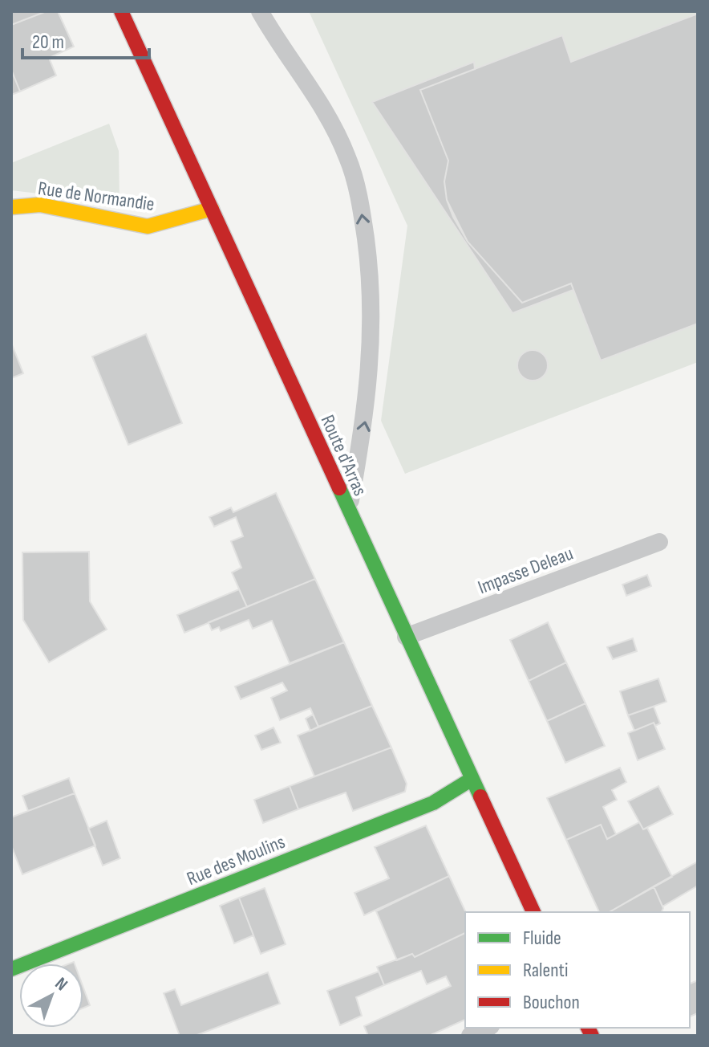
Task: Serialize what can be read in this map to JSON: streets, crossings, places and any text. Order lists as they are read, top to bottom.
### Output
{
  "streets": {
    "main road": ["Rue de Normandie", "Route d'Arras", "Rue des Moulins"],
    "lane": ["Impasse Deleau"]
  },
  "crossings": [
    ["Rue de Normandie", "Route d'Arras"],
    ["Route d'Arras", "Impasse Deleau"],
    ["Route d'Arras", "Rue des Moulins"]
  ],
  "legend": ["Fluide", "Ralenti", "Bouchon"],
  "scale_bar": "20 m",
  "north": "top right"
}
